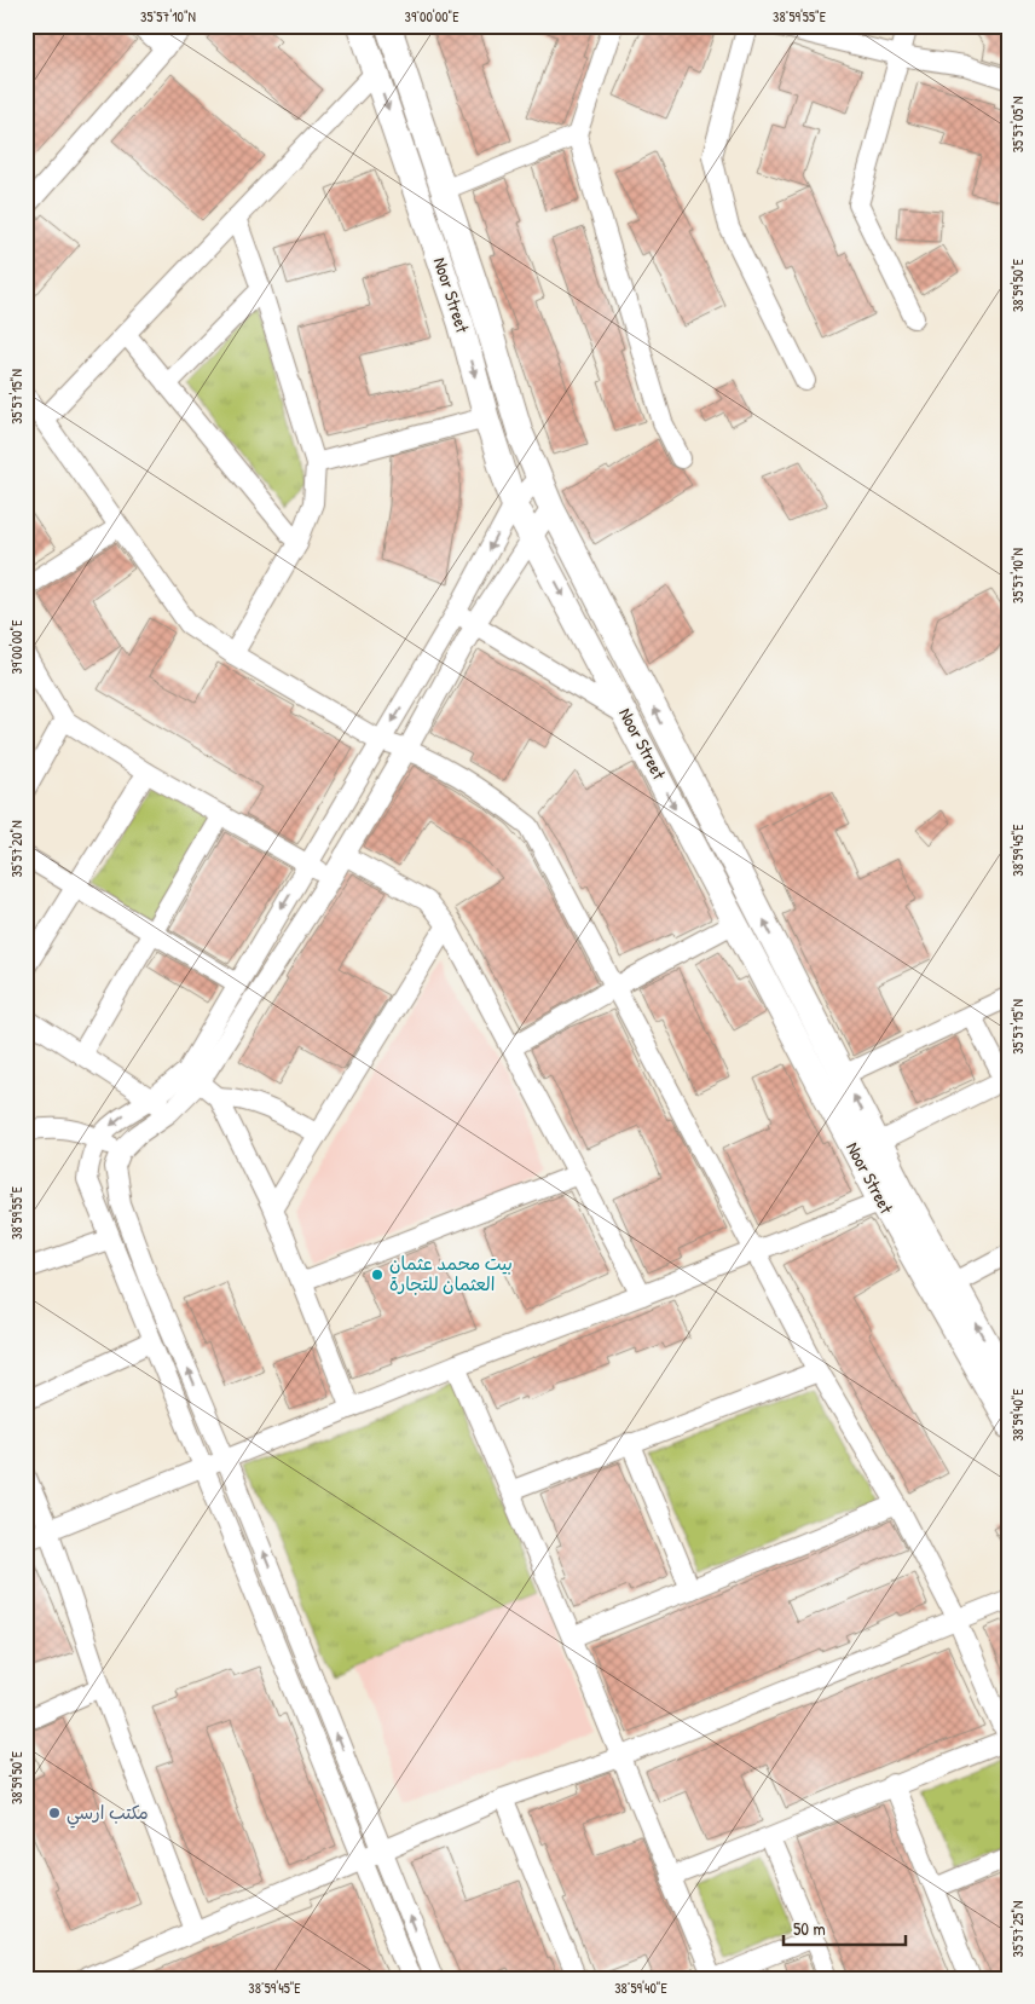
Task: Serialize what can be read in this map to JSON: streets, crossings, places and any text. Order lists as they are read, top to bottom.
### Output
{
  "streets": {
    "main road": ["Noor Street"]
  },
  "places": ["بيت محمد عثمان العثمان للتجارة", "مكتب ارسي"],
  "scale_bar": "50 m",
  "coordinates": [
    "35°57'10\"N",
    "39°00'00\"E",
    "38°59'55\"E",
    "35°57'05\"N",
    "38°59'50\"E",
    "35°57'15\"N",
    "35°57'20\"N",
    "38°59'45\"E",
    "38°59'40\"E",
    "35°57'25\"N"
  ]
}
